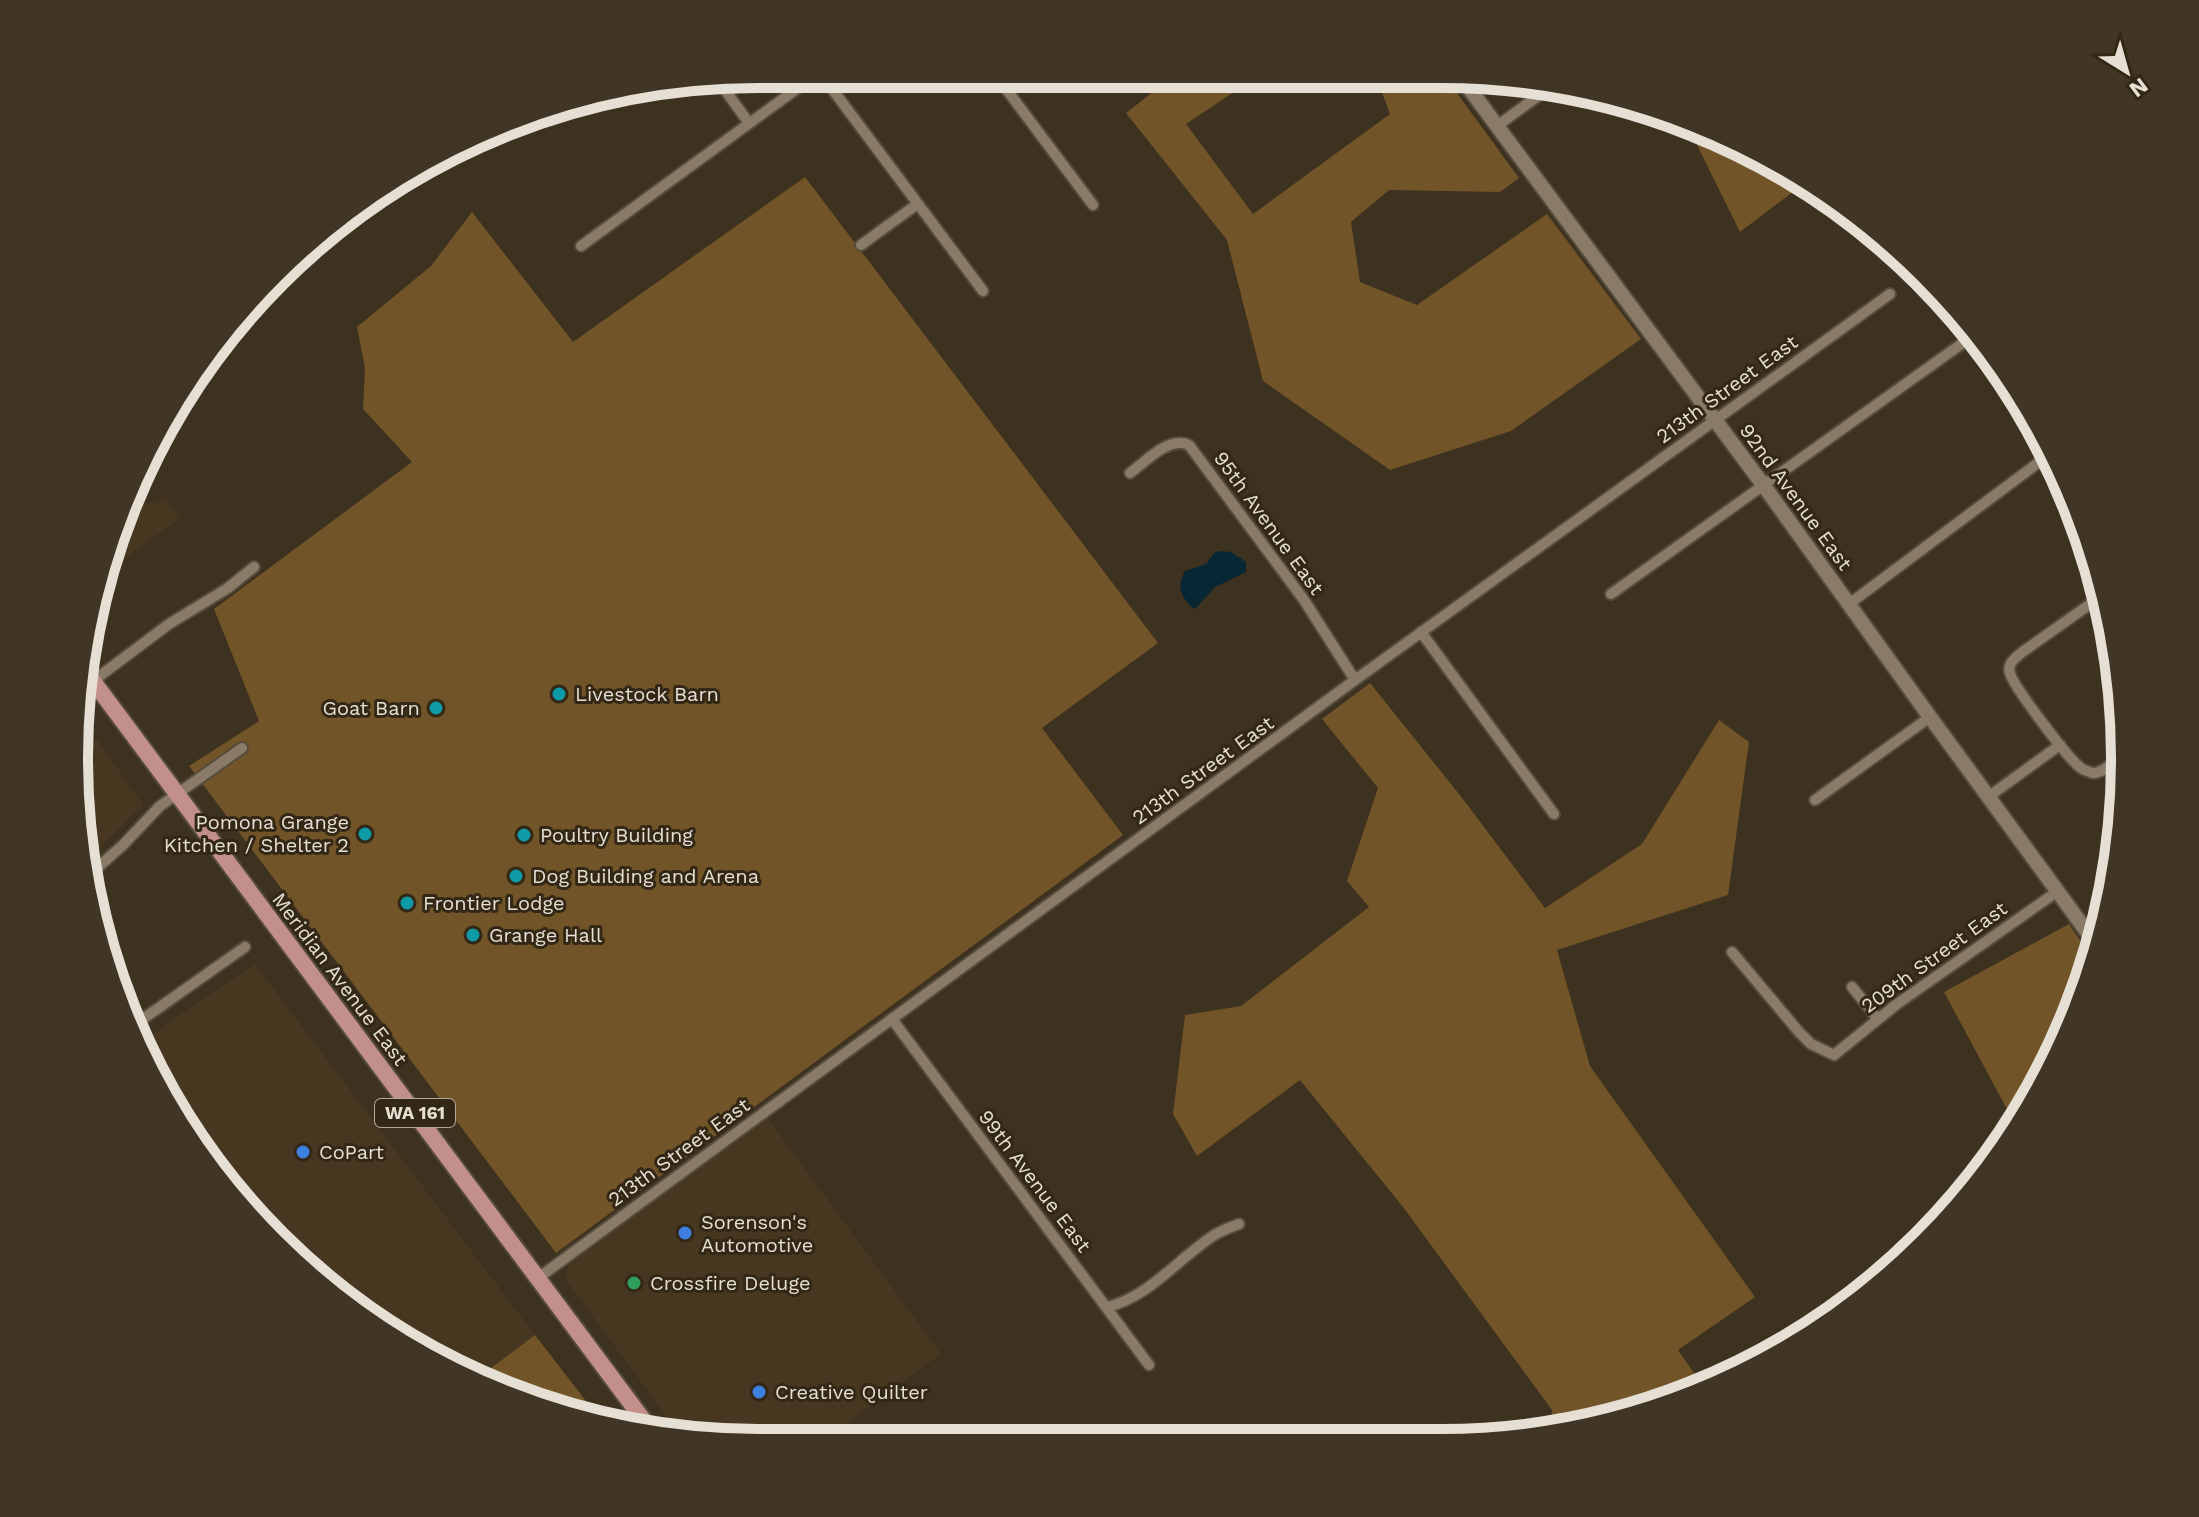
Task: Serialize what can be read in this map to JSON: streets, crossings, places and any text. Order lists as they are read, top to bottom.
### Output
{
  "streets": {
    "main road": ["Meridian Avenue East", "WA 161"],
    "street": [
      "213th Street East",
      "92nd Avenue East",
      "95th Avenue East",
      "209th Street East",
      "99th Avenue East"
    ]
  },
  "crossings": [
    ["213th Street East", "92nd Avenue East"],
    ["213th Street East", "95th Avenue East"],
    ["213th Street East", "Meridian Avenue East"],
    ["213th Street East", "99th Avenue East"],
    ["92nd Avenue East", "209th Street East"]
  ],
  "places": [
    "Livestock Barn",
    "Goat Barn",
    "Pomona Grange Kitchen / Shelter 2",
    "Poultry Building",
    "Dog Building and Arena",
    "Frontier Lodge",
    "Grange Hall",
    "CoPart",
    "Sorenson's Automotive",
    "Crossfire Deluge",
    "Creative Quilter"
  ],
  "north": "bottom right"
}
